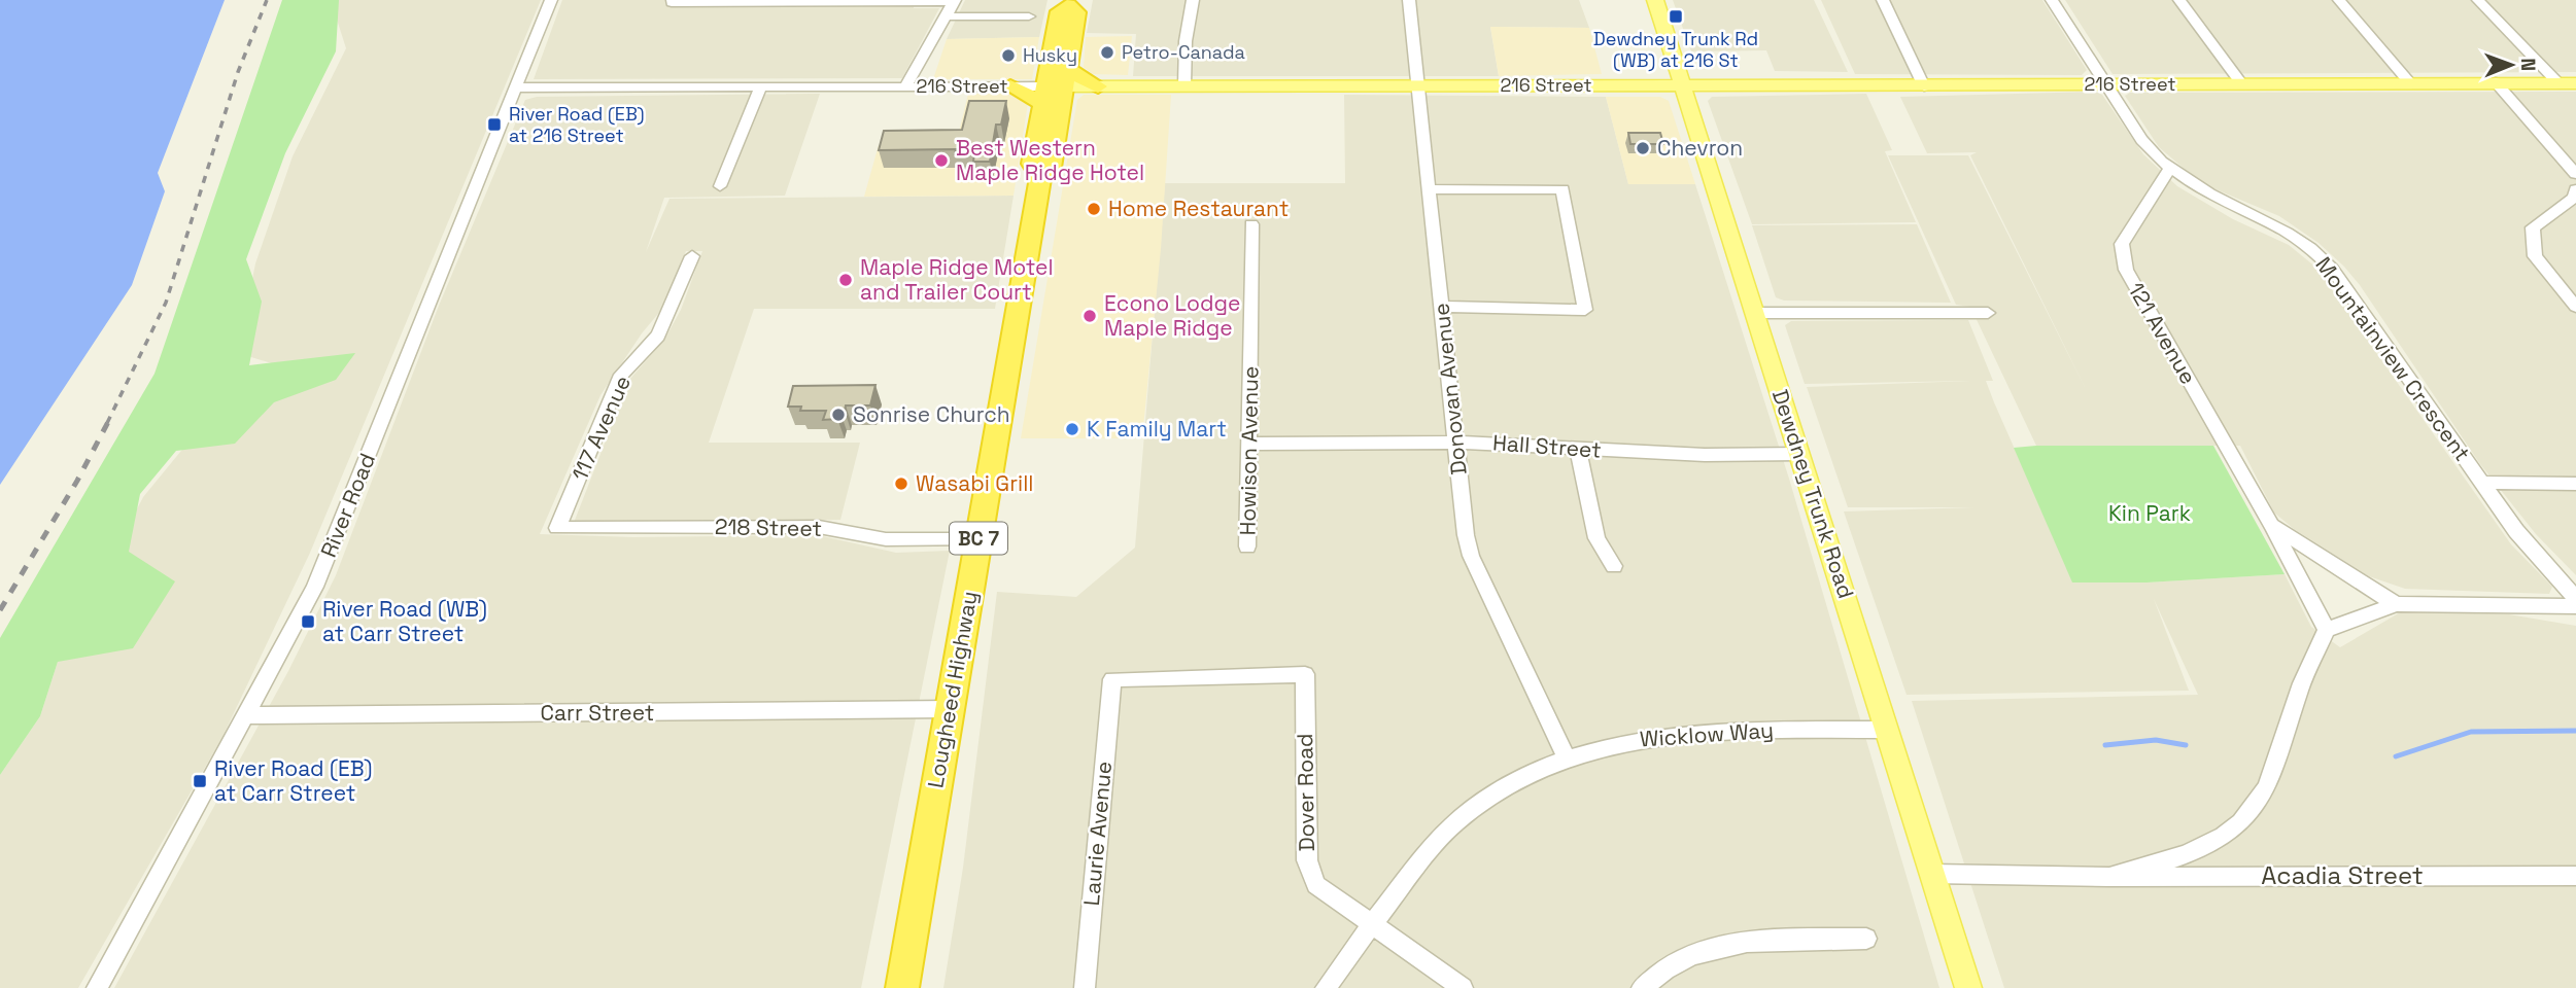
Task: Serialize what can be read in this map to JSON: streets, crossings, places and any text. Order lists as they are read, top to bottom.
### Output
{
  "streets": {
    "highway": ["BC 7", "Lougheed Highway"],
    "main road": ["216 Street", "Dewdney Trunk Road"],
    "street": [
      "121 Avenue",
      "Mountainview Crescent",
      "Donovan Avenue",
      "117 Avenue",
      "Hall Street",
      "Howison Avenue",
      "River Road",
      "218 Street",
      "Carr Street",
      "Wicklow Way",
      "Dover Road",
      "Laurie Avenue",
      "Acadia Street"
    ]
  },
  "crossings": [
    ["216 Street", "Donovan Avenue"],
    ["216 Street", "Dewdney Trunk Road"],
    ["216 Street", "River Road"],
    ["121 Avenue", "Mountainview Crescent"],
    ["121 Avenue", "Acadia Street"],
    ["Donovan Avenue", "Hall Street"],
    ["Donovan Avenue", "Wicklow Way"],
    ["117 Avenue", "218 Street"],
    ["Hall Street", "Howison Avenue"],
    ["Hall Street", "Dewdney Trunk Road"],
    ["Dewdney Trunk Road", "Wicklow Way"],
    ["Dewdney Trunk Road", "Acadia Street"],
    ["River Road", "Carr Street"],
    ["218 Street", "Lougheed Highway"],
    ["Lougheed Highway", "Carr Street"],
    ["Wicklow Way", "Dover Road"],
    ["Dover Road", "Laurie Avenue"]
  ],
  "parks": ["Kin Park"],
  "places": {
    "transit": [
      "Dewdney Trunk Rd (WB) at 216 St",
      "River Road (EB) at 216 Street",
      "River Road (WB) at Carr Street",
      "River Road (EB) at Carr Street"
    ],
    "other": [
      "Petro-Canada",
      "Husky",
      "Chevron",
      "Best Western Maple Ridge Hotel",
      "Home Restaurant",
      "Maple Ridge Motel and Trailer Court",
      "Econo Lodge Maple Ridge",
      "Sonrise Church",
      "K Family Mart",
      "Wasabi Grill"
    ]
  },
  "north": "right"
}
